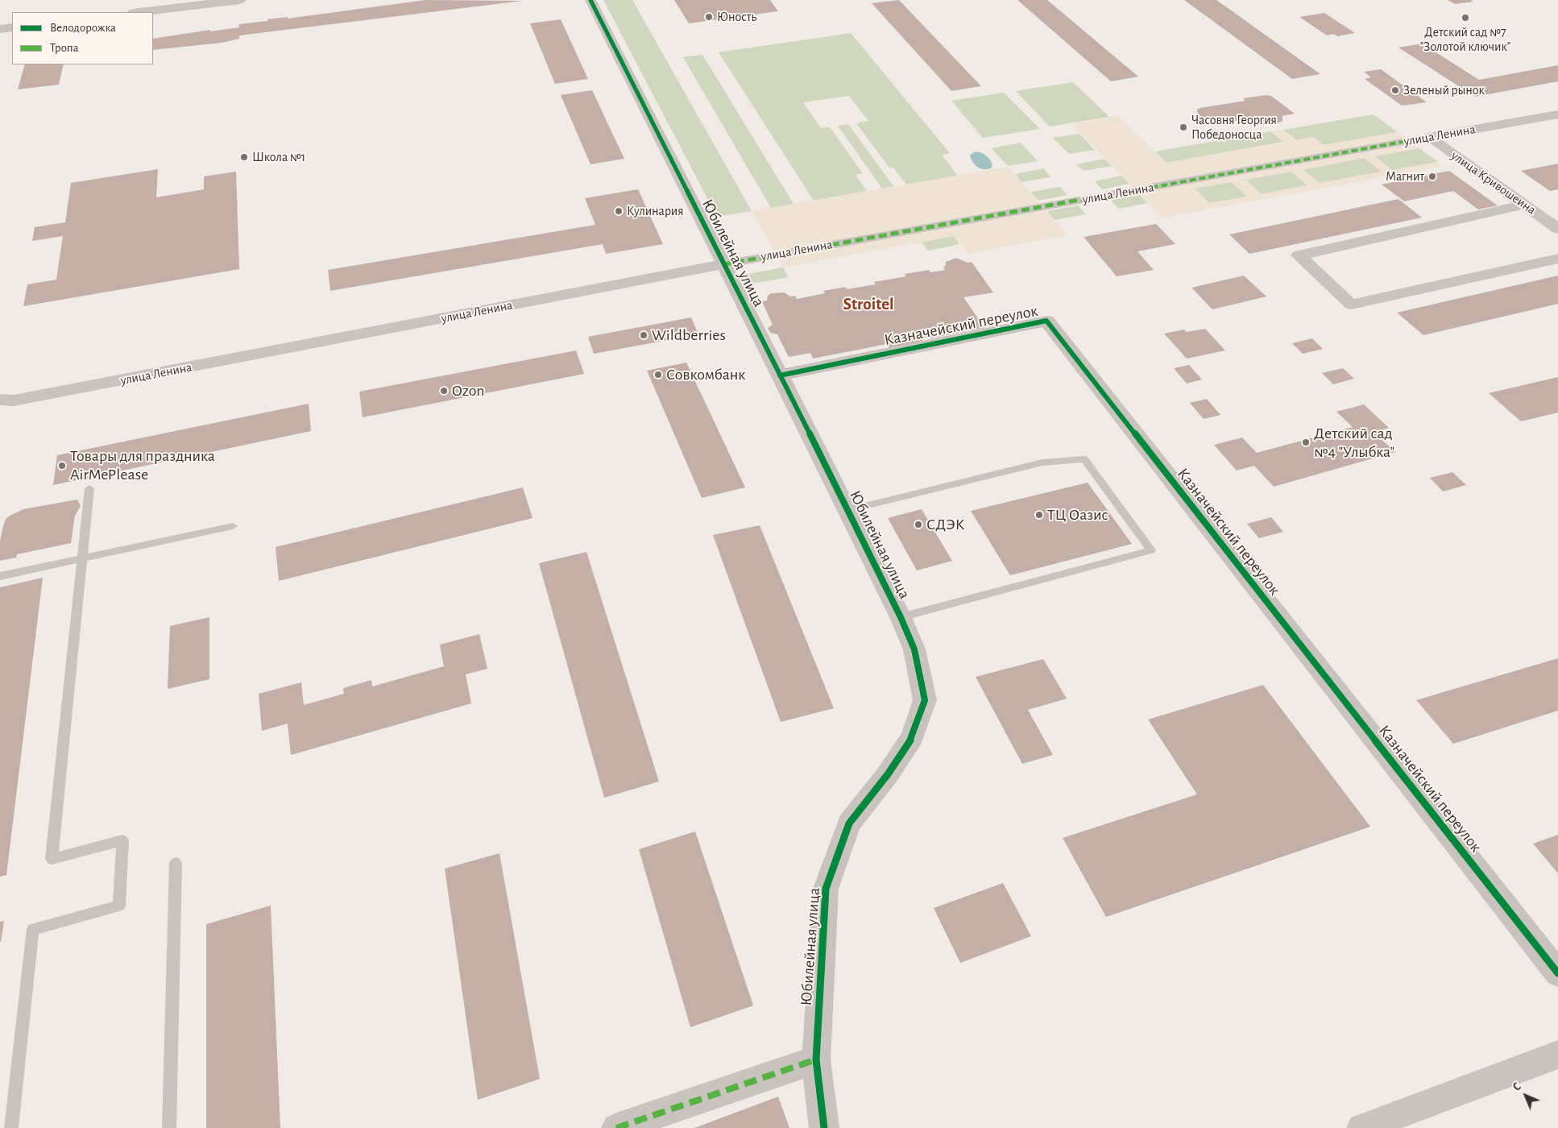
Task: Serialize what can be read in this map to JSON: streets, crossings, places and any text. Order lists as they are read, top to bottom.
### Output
{
  "streets": {
    "street": [
      "улица Ленина",
      "улица Кривошеина",
      "Юбилейная улица",
      "Казначейский переулок"
    ]
  },
  "crossings": [
    ["улица Ленина", "улица Кривошеина"],
    ["улица Ленина", "Юбилейная улица"],
    ["Юбилейная улица", "Казначейский переулок"]
  ],
  "districts": ["Stroitel"],
  "places": [
    "Юность",
    "Детский сад №7 \"Золотой ключик\"",
    "Зеленый рынок",
    "Часовня Георгия Победоносца",
    "Школа №1",
    "Магнит",
    "Кулинария",
    "Wildberries",
    "Совкомбанк",
    "Ozon",
    "Детский сад №4 \"Улыбка\"",
    "Товары для праздника AirMePlease",
    "ТЦ Оазис",
    "СДЭК"
  ],
  "legend": ["Велодорожка", "Тропа"],
  "north": "top left"
}
